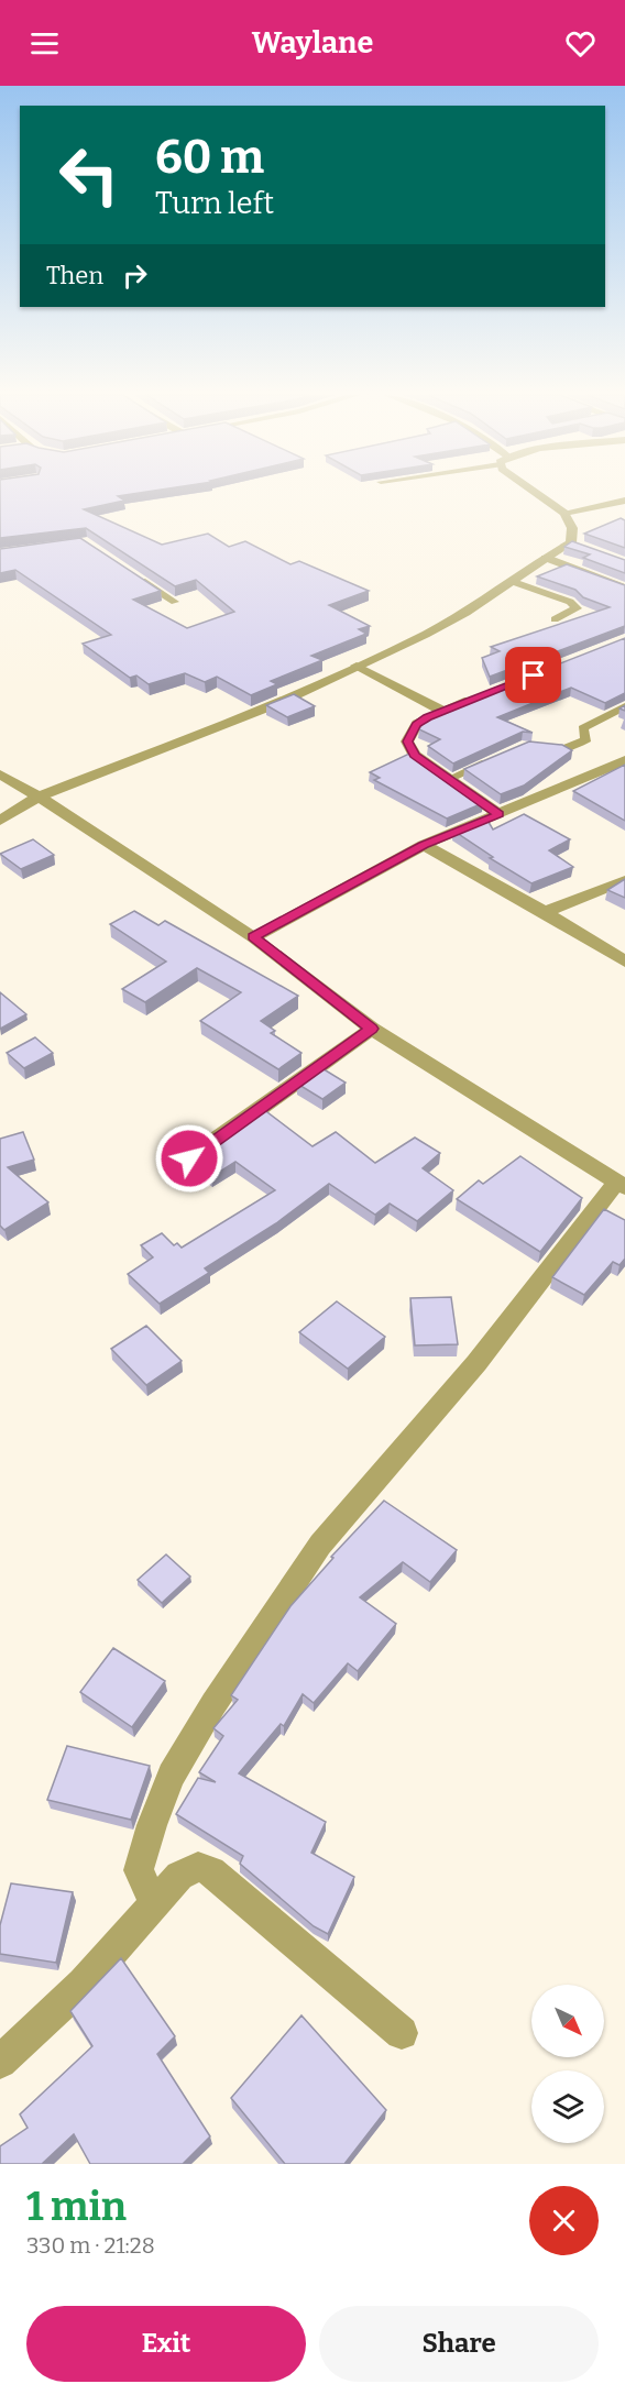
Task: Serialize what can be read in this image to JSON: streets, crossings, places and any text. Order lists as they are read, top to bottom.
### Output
{
  "north": "bottom right",
  "page": {
    "header": "Waylane",
    "turn": ["60 m", "Turn left"],
    "then": "Then",
    "heading": ["1 min", "330 m · 21:28"],
    "buttons": ["Exit", "Share"]
  }
}
